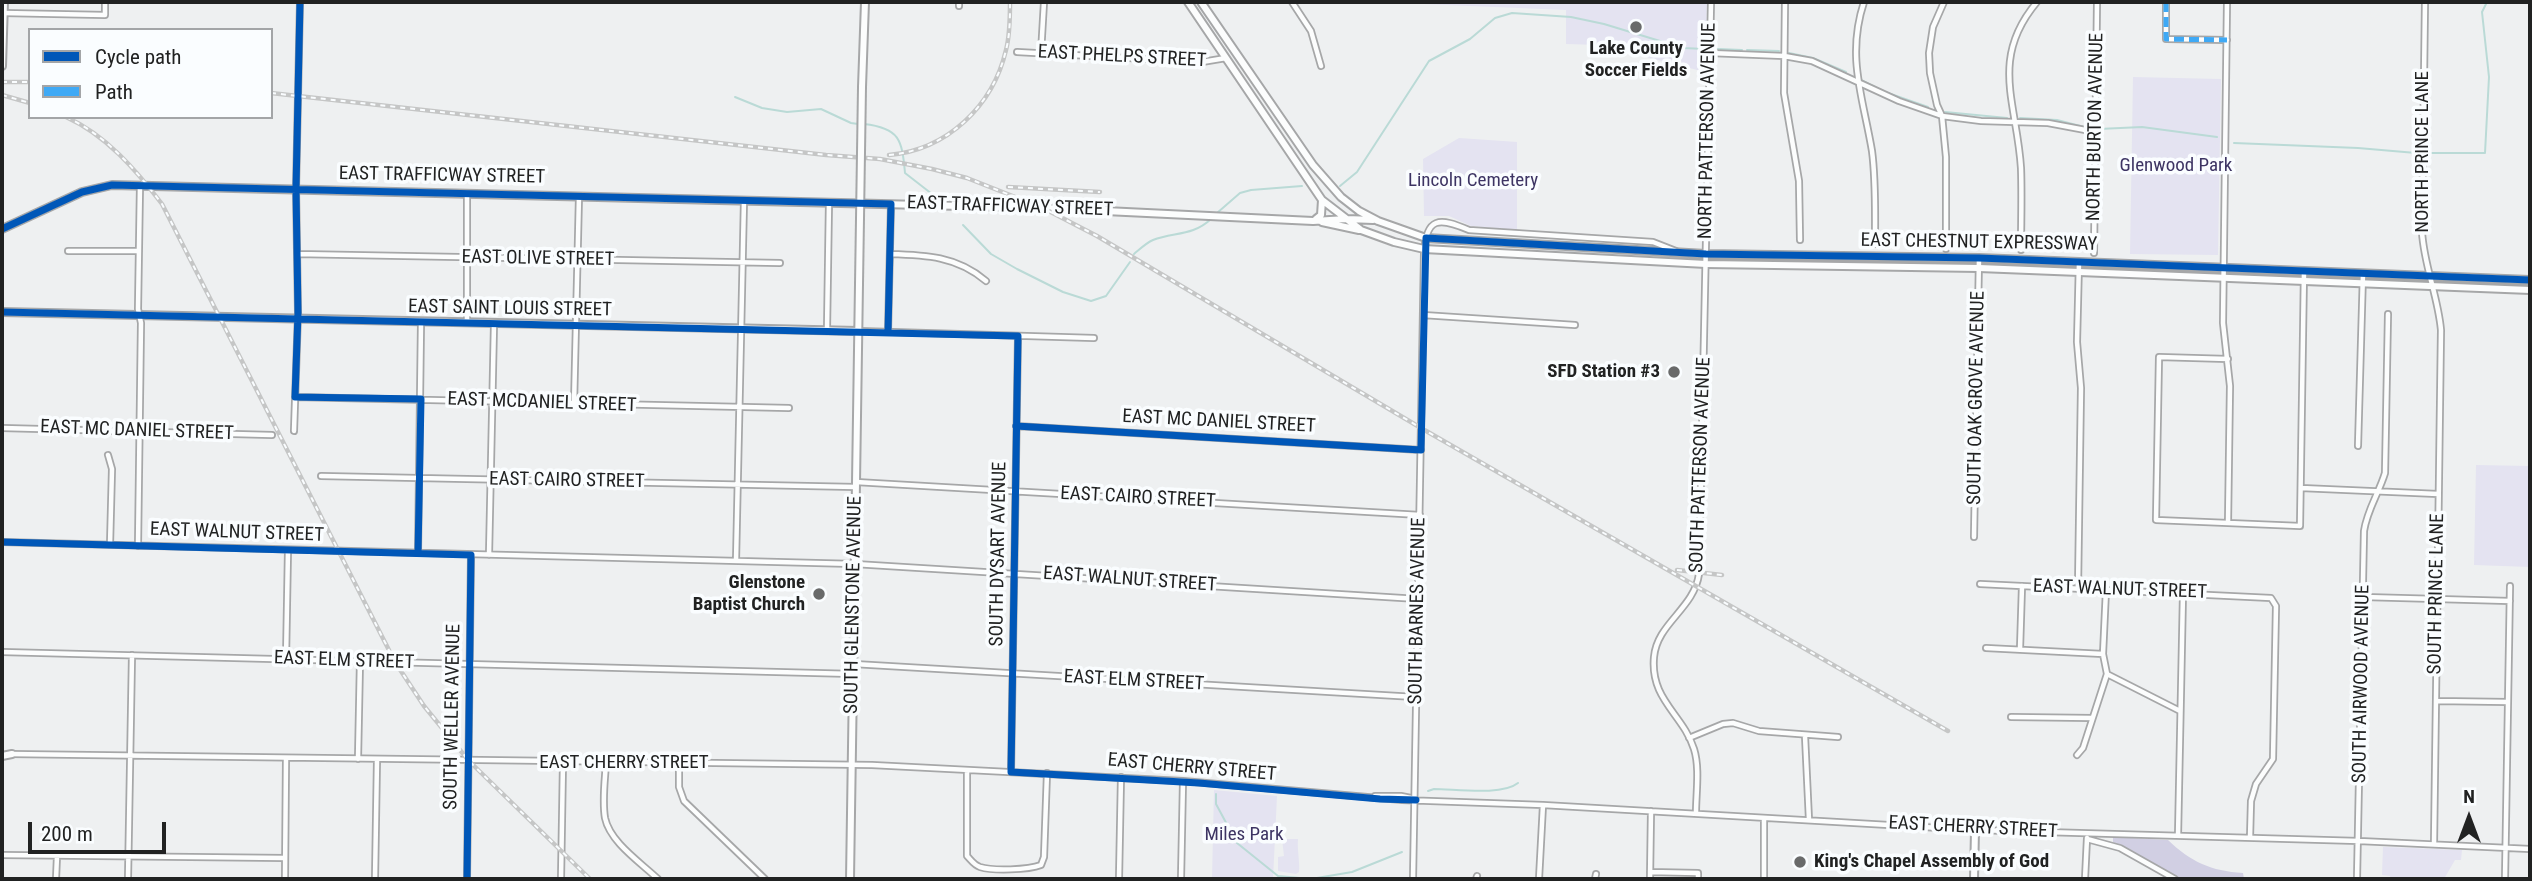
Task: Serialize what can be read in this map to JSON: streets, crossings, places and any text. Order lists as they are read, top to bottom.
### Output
{
  "streets": {
    "main road": [
      "EAST TRAFFICWAY STREET",
      "EAST CHESTNUT EXPRESSWAY",
      "EAST SAINT LOUIS STREET",
      "SOUTH GLENSTONE AVENUE"
    ],
    "street": [
      "EAST PHELPS STREET",
      "NORTH BURTON AVENUE",
      "NORTH PATTERSON AVENUE",
      "NORTH PRINCE LANE",
      "EAST OLIVE STREET",
      "SOUTH OAK GROVE AVENUE",
      "EAST MCDANIEL STREET",
      "EAST MC DANIEL STREET",
      "SOUTH PATTERSON AVENUE",
      "EAST CAIRO STREET",
      "EAST WALNUT STREET",
      "SOUTH DYSART AVENUE",
      "SOUTH PRINCE LANE",
      "SOUTH BARNES AVENUE",
      "EAST ELM STREET",
      "SOUTH AIRWOOD AVENUE",
      "SOUTH WELLER AVENUE",
      "EAST CHERRY STREET"
    ]
  },
  "crossings": [
    ["EAST PHELPS STREET", "EAST CHESTNUT EXPRESSWAY"],
    ["NORTH PATTERSON AVENUE", "EAST CHESTNUT EXPRESSWAY"],
    ["NORTH PATTERSON AVENUE", "SOUTH PATTERSON AVENUE"],
    ["NORTH PRINCE LANE", "EAST CHESTNUT EXPRESSWAY"],
    ["NORTH PRINCE LANE", "SOUTH PRINCE LANE"],
    ["EAST TRAFFICWAY STREET", "EAST CHESTNUT EXPRESSWAY"],
    ["EAST CHESTNUT EXPRESSWAY", "SOUTH OAK GROVE AVENUE"],
    ["EAST CHESTNUT EXPRESSWAY", "SOUTH BARNES AVENUE"],
    ["EAST SAINT LOUIS STREET", "SOUTH DYSART AVENUE"],
    ["EAST SAINT LOUIS STREET", "SOUTH GLENSTONE AVENUE"],
    ["EAST MC DANIEL STREET", "SOUTH DYSART AVENUE"],
    ["EAST MC DANIEL STREET", "SOUTH BARNES AVENUE"],
    ["SOUTH PATTERSON AVENUE", "EAST CHERRY STREET"],
    ["EAST CAIRO STREET", "SOUTH DYSART AVENUE"],
    ["EAST CAIRO STREET", "SOUTH GLENSTONE AVENUE"],
    ["EAST CAIRO STREET", "SOUTH BARNES AVENUE"],
    ["EAST WALNUT STREET", "SOUTH DYSART AVENUE"],
    ["EAST WALNUT STREET", "SOUTH GLENSTONE AVENUE"],
    ["EAST WALNUT STREET", "SOUTH BARNES AVENUE"],
    ["EAST WALNUT STREET", "SOUTH WELLER AVENUE"],
    ["EAST WALNUT STREET", "EAST CHERRY STREET"],
    ["SOUTH DYSART AVENUE", "EAST ELM STREET"],
    ["SOUTH DYSART AVENUE", "EAST CHERRY STREET"],
    ["SOUTH PRINCE LANE", "EAST CHERRY STREET"],
    ["SOUTH GLENSTONE AVENUE", "EAST ELM STREET"],
    ["SOUTH GLENSTONE AVENUE", "EAST CHERRY STREET"],
    ["SOUTH BARNES AVENUE", "EAST ELM STREET"],
    ["SOUTH BARNES AVENUE", "EAST CHERRY STREET"],
    ["EAST ELM STREET", "SOUTH WELLER AVENUE"],
    ["SOUTH AIRWOOD AVENUE", "EAST CHERRY STREET"],
    ["SOUTH WELLER AVENUE", "EAST CHERRY STREET"]
  ],
  "parks": ["Glenwood Park", "Lincoln Cemetery", "Miles Park"],
  "places": [
    "Lake County Soccer Fields",
    "SFD Station #3",
    "Glenstone Baptist Church",
    "King's Chapel Assembly of God"
  ],
  "legend": ["Cycle path", "Path"],
  "scale_bar": "200 m",
  "north": "top"
}
